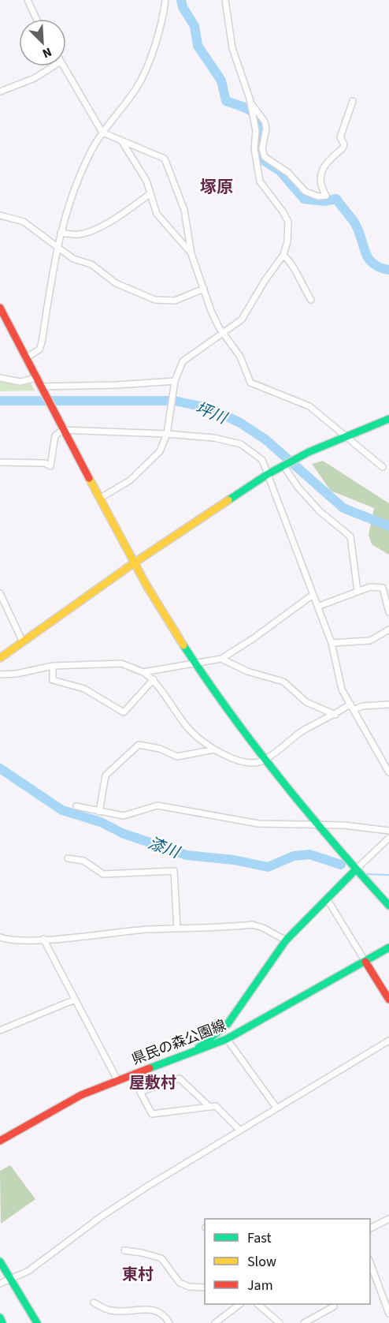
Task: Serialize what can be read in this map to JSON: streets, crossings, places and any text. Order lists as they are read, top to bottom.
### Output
{
  "streets": {
    "street": ["県民の森公園線"]
  },
  "districts": ["塚原", "屋敷村", "東村"],
  "water": ["坪川", "漆川"],
  "legend": ["Fast", "Slow", "Jam"],
  "north": "bottom right"
}
